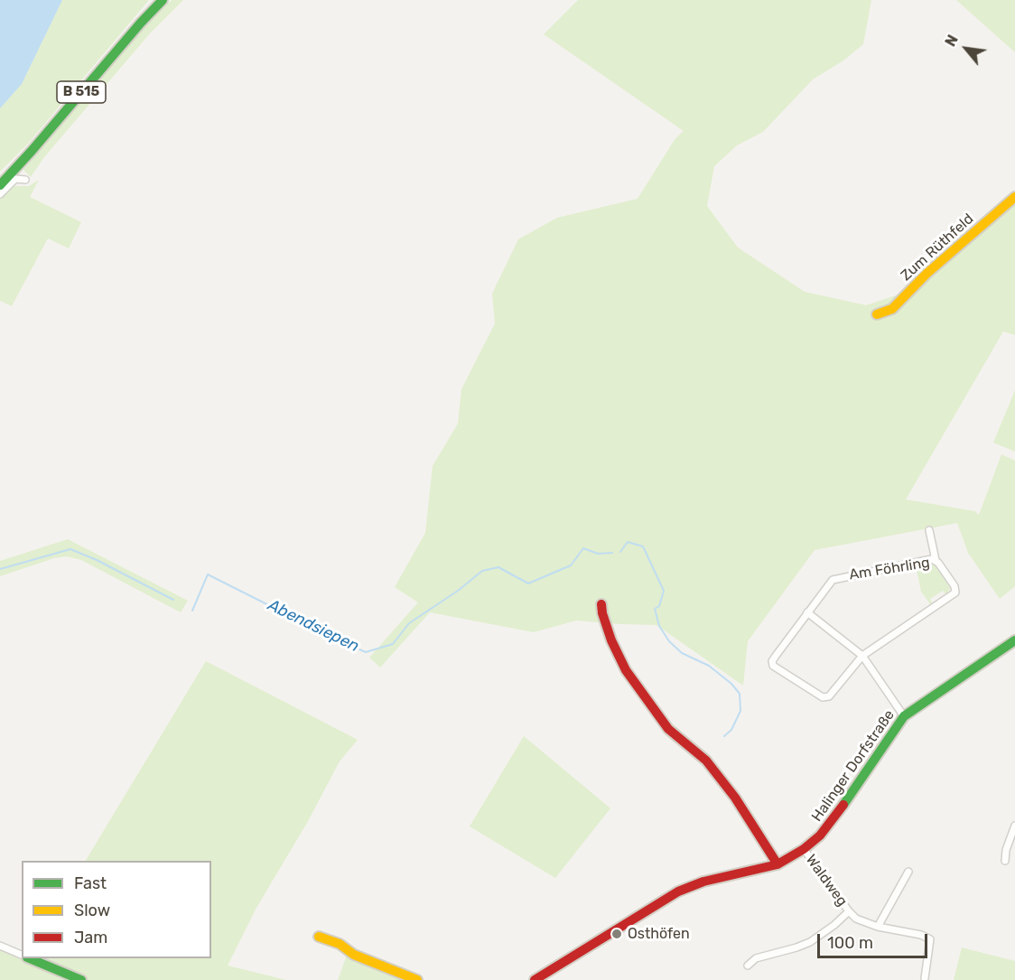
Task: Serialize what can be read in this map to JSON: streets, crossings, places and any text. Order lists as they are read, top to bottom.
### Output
{
  "streets": {
    "street": [
      "B 515",
      "Zum Rüthfeld",
      "Am Föhrling",
      "Halinger Dorfstraße",
      "Waldweg"
    ]
  },
  "crossings": [
    ["Halinger Dorfstraße", "Waldweg"]
  ],
  "water": ["Abendsiepen"],
  "places": ["Osthöfen"],
  "legend": ["Fast", "Slow", "Jam"],
  "scale_bar": "100 m",
  "north": "top left"
}
